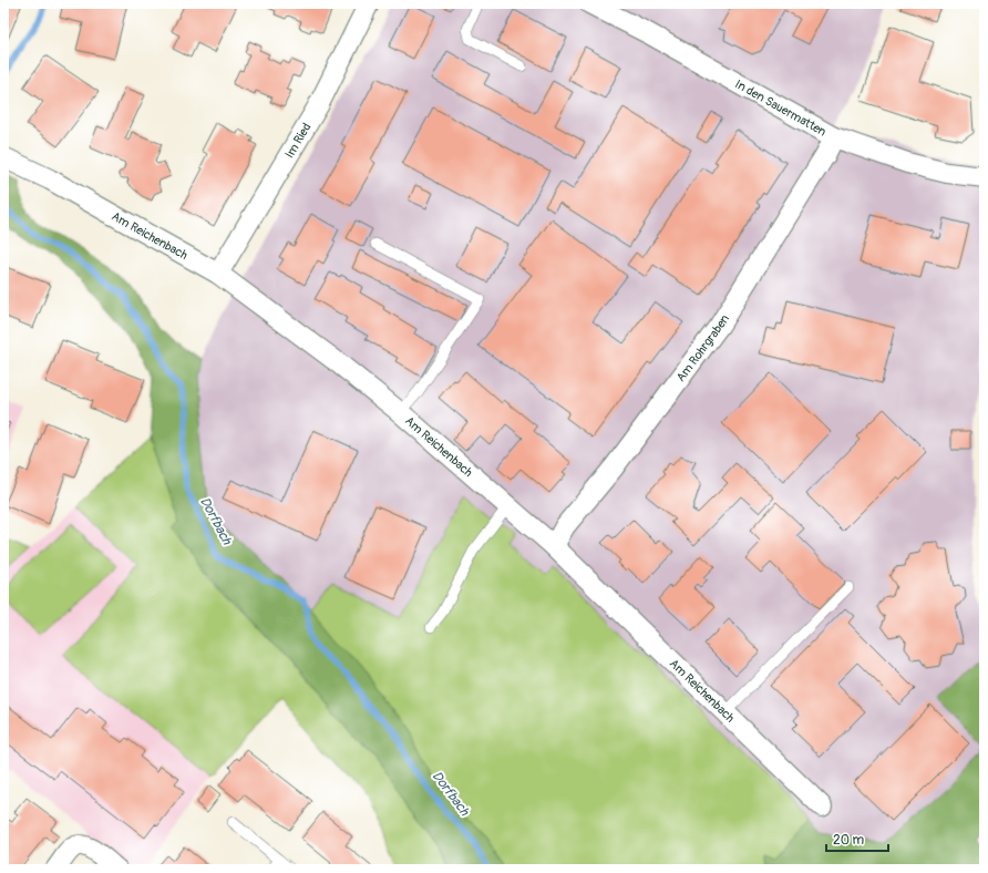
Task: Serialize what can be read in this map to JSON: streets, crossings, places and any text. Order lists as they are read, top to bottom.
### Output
{
  "streets": {
    "street": [
      "In den Sauermatten",
      "Im Ried",
      "Am Reichenbach",
      "Am Rohrgraben"
    ]
  },
  "crossings": [
    ["In den Sauermatten", "Am Rohrgraben"],
    ["Im Ried", "Am Reichenbach"],
    ["Am Reichenbach", "Am Rohrgraben"]
  ],
  "water": ["Dorfbach"],
  "scale_bar": "20 m"
}
